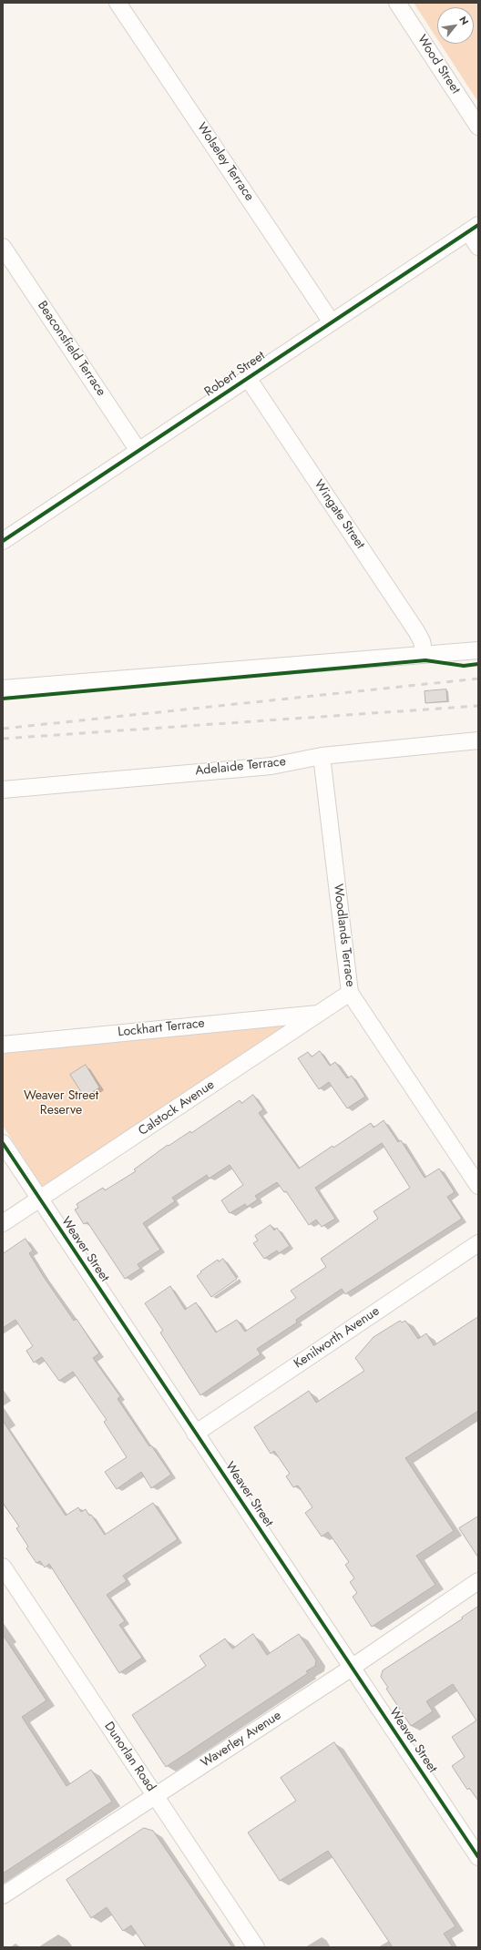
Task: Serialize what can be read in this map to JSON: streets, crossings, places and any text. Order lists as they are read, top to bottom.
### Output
{
  "streets": {
    "street": [
      "Wood Street",
      "Wolseley Terrace",
      "Beaconsfield Terrace",
      "Robert Street",
      "Wingate Street",
      "Adelaide Terrace",
      "Woodlands Terrace",
      "Lockhart Terrace",
      "Calstock Avenue",
      "Weaver Street",
      "Kenilworth Avenue",
      "Waverley Avenue",
      "Dunorlan Road"
    ]
  },
  "crossings": [
    ["Wolseley Terrace", "Robert Street"],
    ["Beaconsfield Terrace", "Robert Street"],
    ["Robert Street", "Wingate Street"],
    ["Adelaide Terrace", "Woodlands Terrace"],
    ["Woodlands Terrace", "Calstock Avenue"],
    ["Lockhart Terrace", "Calstock Avenue"],
    ["Calstock Avenue", "Weaver Street"],
    ["Weaver Street", "Kenilworth Avenue"],
    ["Weaver Street", "Waverley Avenue"],
    ["Waverley Avenue", "Dunorlan Road"]
  ],
  "parks": ["Weaver Street Reserve"],
  "north": "top right"
}
